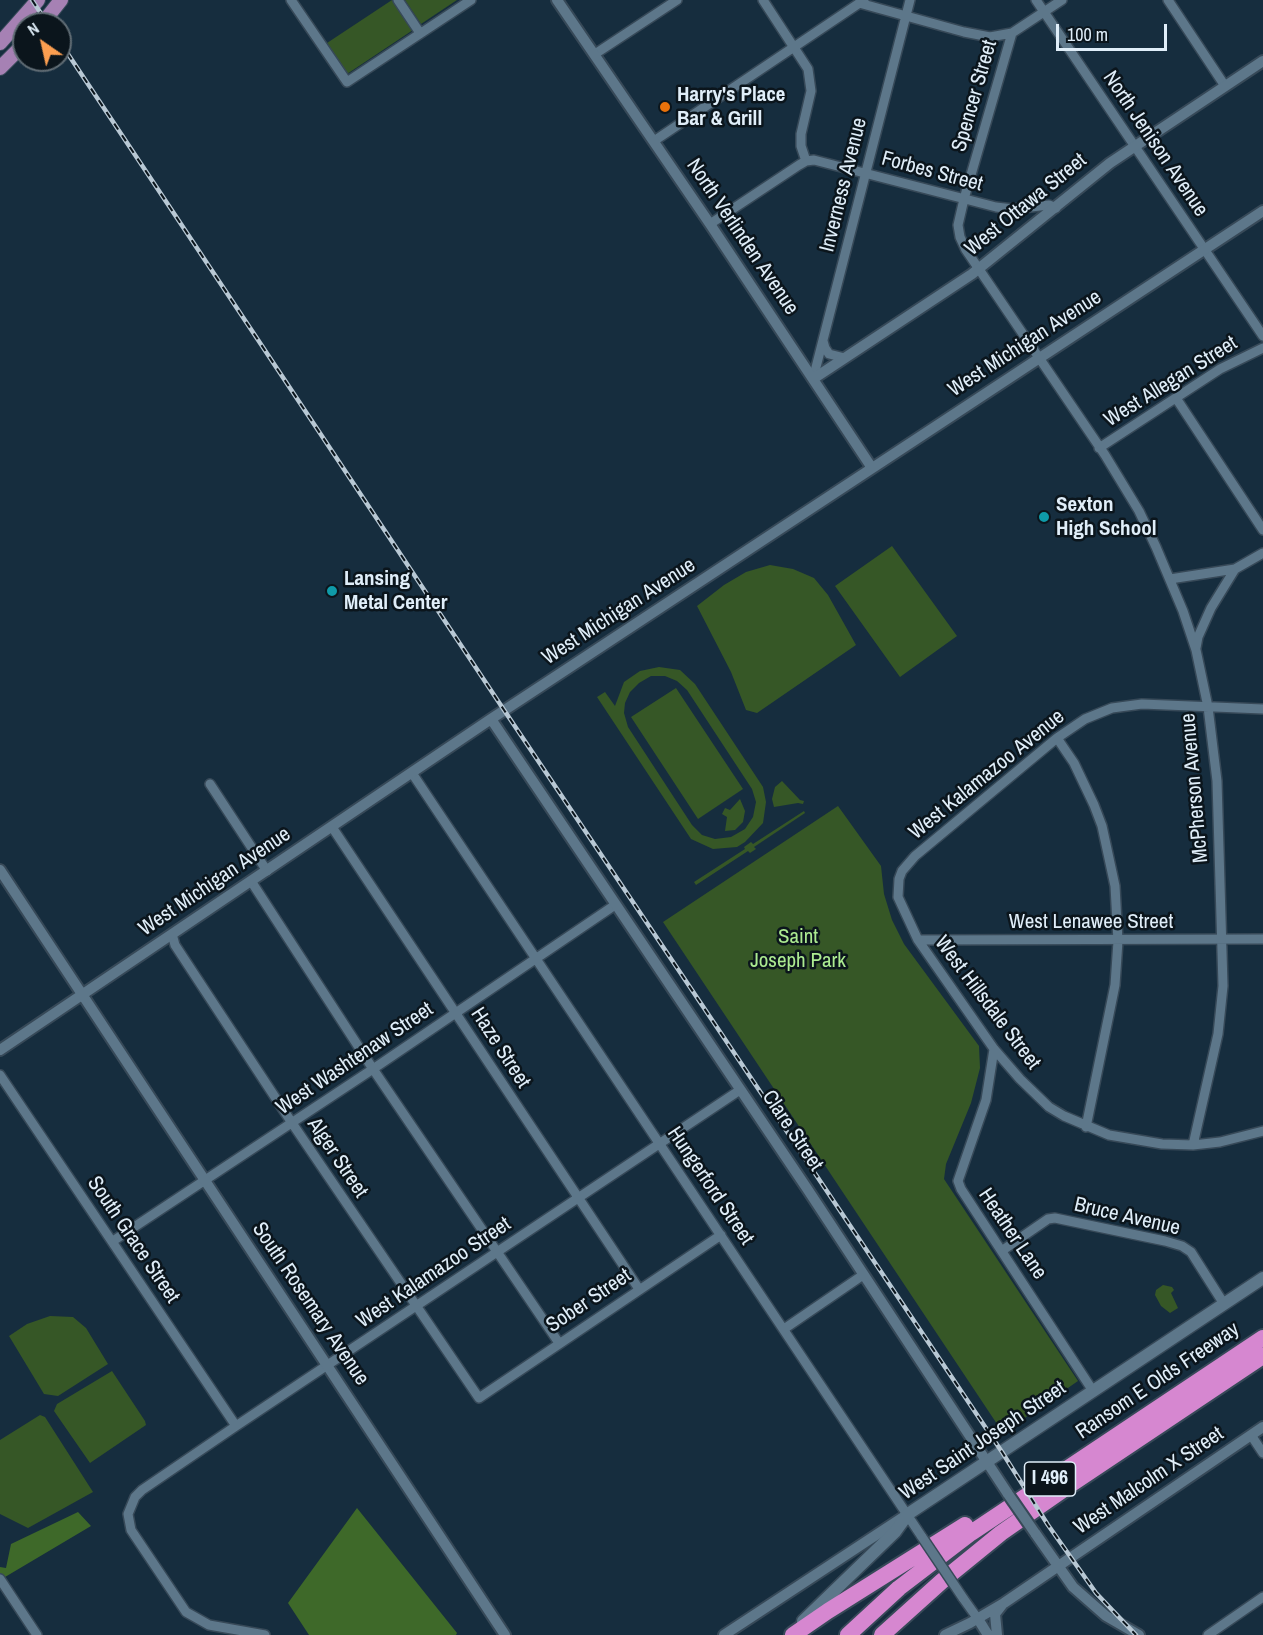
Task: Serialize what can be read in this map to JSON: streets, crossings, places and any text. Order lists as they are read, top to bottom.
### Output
{
  "streets": {
    "highway": ["Ransom E Olds Freeway", "I 496"],
    "main road": ["West Saint Joseph Street"],
    "street": [
      "Spencer Street",
      "North Jenison Avenue",
      "Forbes Street",
      "Inverness Avenue",
      "West Ottawa Street",
      "North Verlinden Avenue",
      "West Michigan Avenue",
      "West Allegan Street",
      "West Kalamazoo Avenue",
      "McPherson Avenue",
      "West Lenawee Street",
      "West Hillsdale Street",
      "Haze Street",
      "West Washtenaw Street",
      "Clare Street",
      "Alger Street",
      "Hungerford Street",
      "Bruce Avenue",
      "Heather Lane",
      "South Grace Street",
      "West Kalamazoo Street",
      "Sober Street",
      "South Rosemary Avenue",
      "West Malcolm X Street"
    ]
  },
  "crossings": [
    ["Spencer Street", "Forbes Street"],
    ["Spencer Street", "West Ottawa Street"],
    ["Spencer Street", "West Michigan Avenue"],
    ["Spencer Street", "McPherson Avenue"],
    ["North Jenison Avenue", "West Ottawa Street"],
    ["North Jenison Avenue", "West Michigan Avenue"],
    ["Forbes Street", "Inverness Avenue"],
    ["Forbes Street", "West Ottawa Street"],
    ["Inverness Avenue", "West Ottawa Street"],
    ["Inverness Avenue", "North Verlinden Avenue"],
    ["West Ottawa Street", "North Verlinden Avenue"],
    ["North Verlinden Avenue", "West Michigan Avenue"],
    ["West Michigan Avenue", "McPherson Avenue"],
    ["West Michigan Avenue", "Haze Street"],
    ["West Michigan Avenue", "Clare Street"],
    ["West Michigan Avenue", "Alger Street"],
    ["West Michigan Avenue", "Hungerford Street"],
    ["West Michigan Avenue", "South Rosemary Avenue"],
    ["West Allegan Street", "McPherson Avenue"],
    ["West Kalamazoo Avenue", "McPherson Avenue"],
    ["West Kalamazoo Avenue", "West Lenawee Street"],
    ["West Kalamazoo Avenue", "West Hillsdale Street"],
    ["McPherson Avenue", "West Lenawee Street"],
    ["McPherson Avenue", "West Hillsdale Street"],
    ["West Lenawee Street", "West Hillsdale Street"],
    ["West Hillsdale Street", "Heather Lane"],
    ["Haze Street", "West Washtenaw Street"],
    ["Haze Street", "West Kalamazoo Street"],
    ["Haze Street", "Sober Street"],
    ["West Washtenaw Street", "Clare Street"],
    ["West Washtenaw Street", "Alger Street"],
    ["West Washtenaw Street", "Hungerford Street"],
    ["West Washtenaw Street", "South Grace Street"],
    ["West Washtenaw Street", "South Rosemary Avenue"],
    ["Clare Street", "West Kalamazoo Street"],
    ["Clare Street", "West Saint Joseph Street"],
    ["Clare Street", "West Malcolm X Street"],
    ["Alger Street", "West Kalamazoo Street"],
    ["Alger Street", "Sober Street"],
    ["Hungerford Street", "West Kalamazoo Street"],
    ["Hungerford Street", "Sober Street"],
    ["Hungerford Street", "West Saint Joseph Street"],
    ["Hungerford Street", "West Malcolm X Street"],
    ["Bruce Avenue", "Heather Lane"],
    ["Bruce Avenue", "West Saint Joseph Street"],
    ["Heather Lane", "West Saint Joseph Street"],
    ["South Grace Street", "West Kalamazoo Street"],
    ["West Kalamazoo Street", "South Rosemary Avenue"],
    ["Ransom E Olds Freeway", "I 496"]
  ],
  "parks": ["Saint Joseph Park"],
  "places": ["Harry's Place Bar & Grill", "Sexton High School", "Lansing Metal Center"],
  "scale_bar": "100 m",
  "north": "top left"
}
